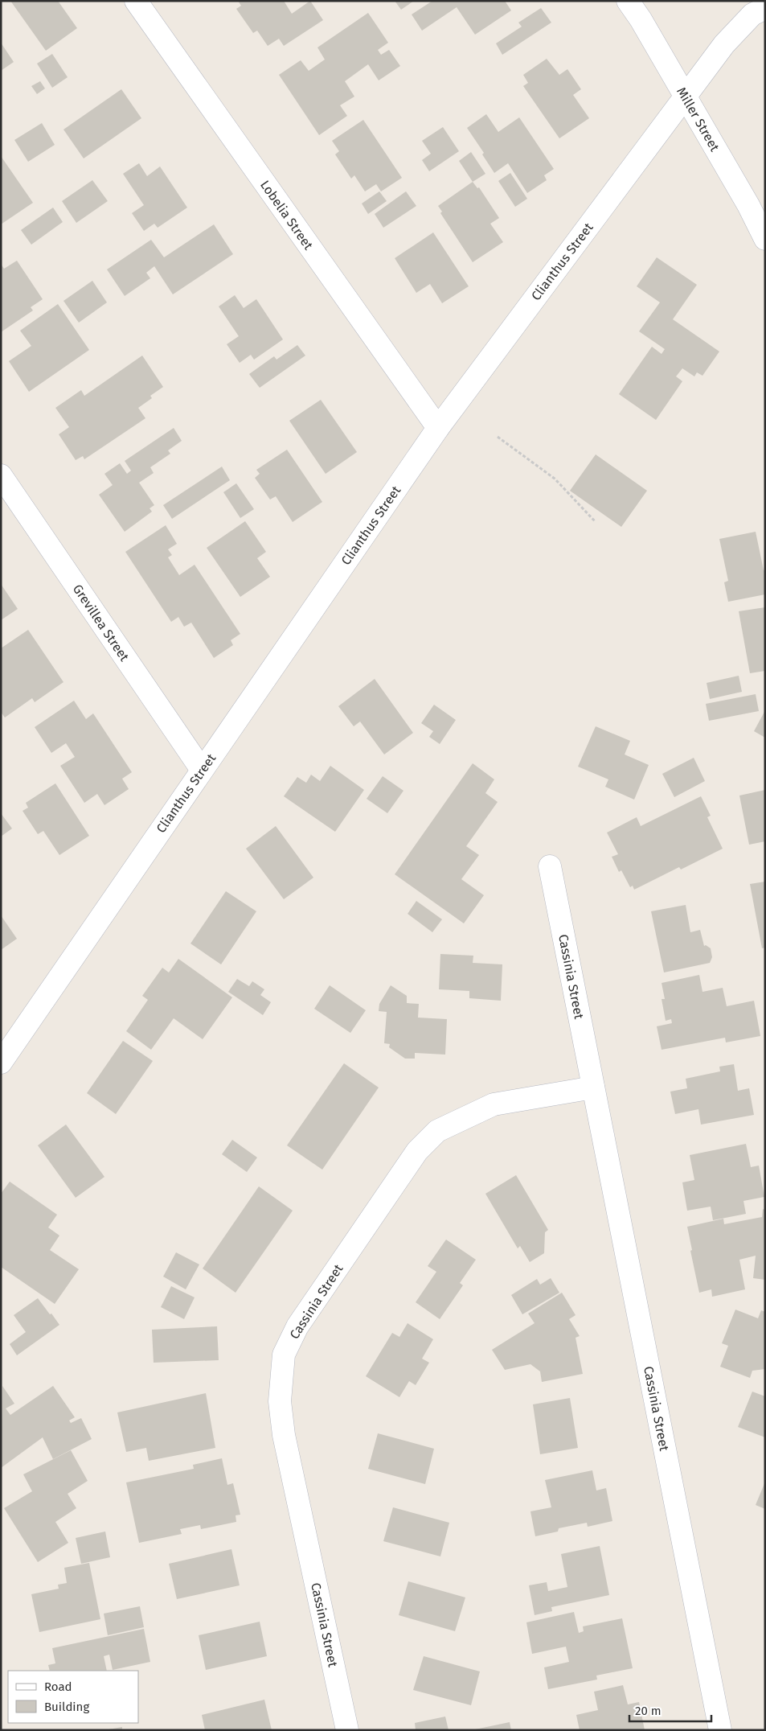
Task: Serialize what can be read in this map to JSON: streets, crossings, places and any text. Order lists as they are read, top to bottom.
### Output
{
  "streets": {
    "street": [
      "Miller Street",
      "Lobelia Street",
      "Clianthus Street",
      "Grevillea Street",
      "Cassinia Street"
    ]
  },
  "crossings": [
    ["Miller Street", "Clianthus Street"],
    ["Lobelia Street", "Clianthus Street"],
    ["Clianthus Street", "Grevillea Street"]
  ],
  "legend": ["Road", "Building"],
  "scale_bar": "20 m"
}
